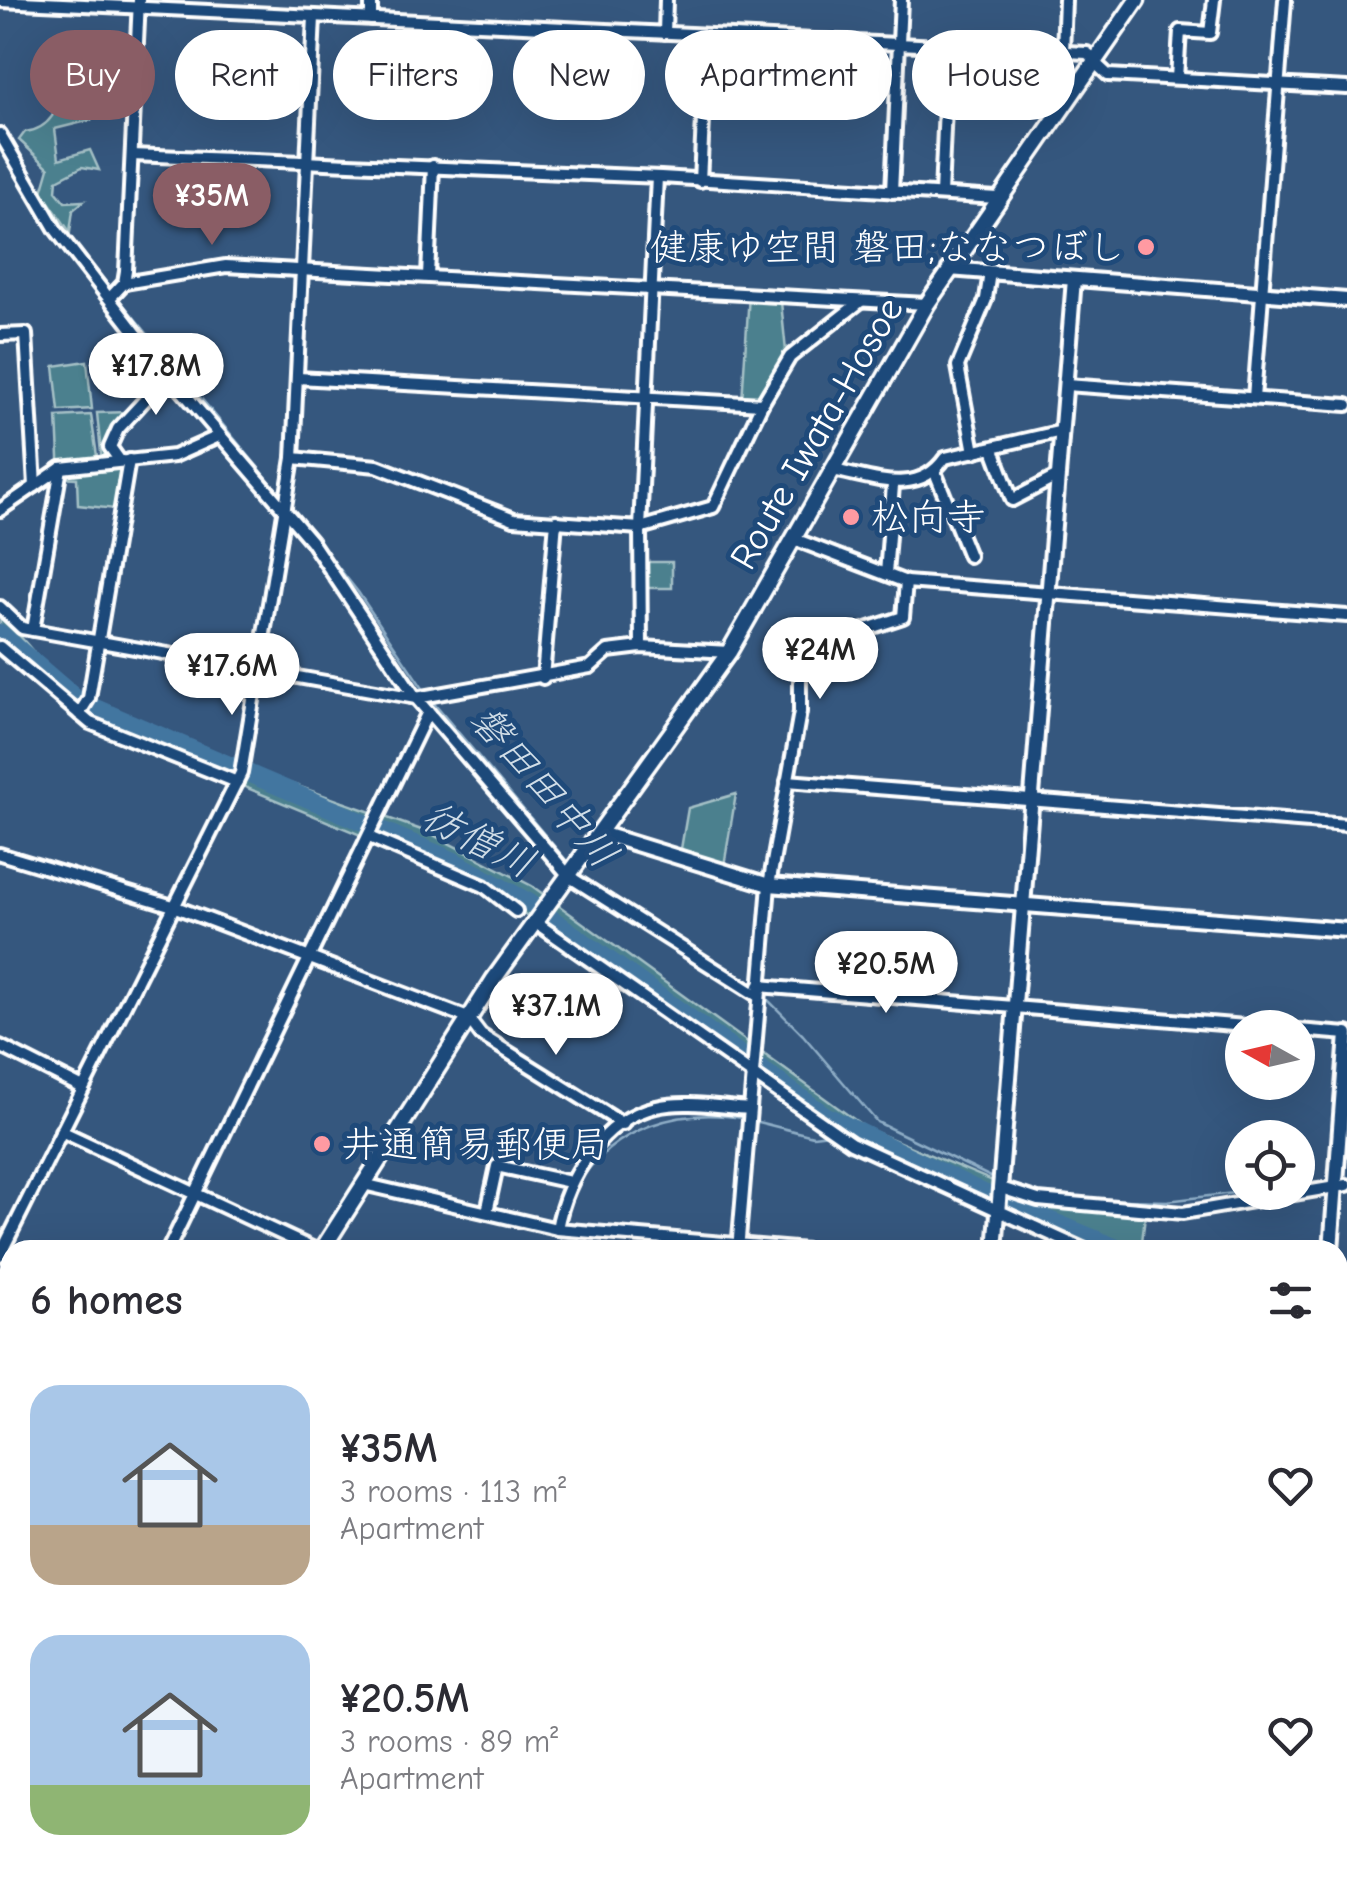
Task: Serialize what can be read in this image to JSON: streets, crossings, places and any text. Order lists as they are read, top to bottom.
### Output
{
  "streets": {
    "main road": ["Route Iwata-Hosoe"]
  },
  "water": ["磐田田中川", "彷僧川"],
  "places": ["健康ゆ空間 磐田;ななつぼし", "松向寺", "井通簡易郵便局"],
  "north": "left",
  "page": {
    "chip": [
      "Buy",
      "Rent",
      "Filters",
      "New",
      "Apartment",
      "House"
    ],
    "price": [
      "¥35M",
      "¥17.8M",
      "¥24M",
      "¥17.6M",
      "¥20.5M",
      "¥37.1M"
    ],
    "heading": "6 homes",
    "list": [
      {
        "name": "¥35M",
        "note": "3 rooms · 113 m² · Apartment"
      },
      {
        "name": "¥20.5M",
        "note": "3 rooms · 89 m² · Apartment"
      }
    ]
  }
}
